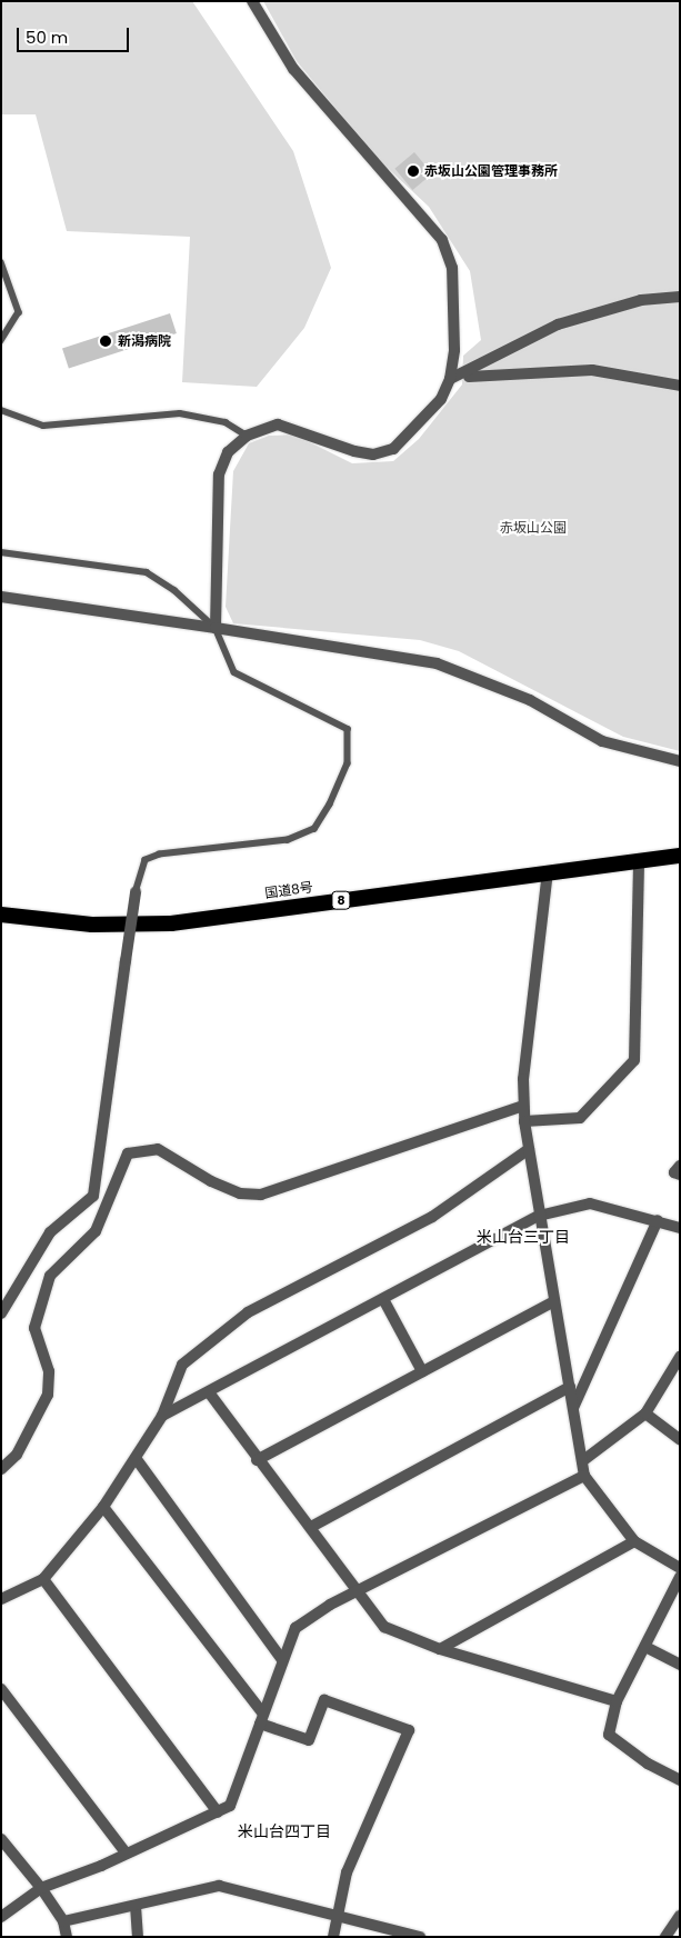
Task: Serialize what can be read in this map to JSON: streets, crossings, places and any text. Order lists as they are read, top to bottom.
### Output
{
  "streets": {
    "highway": ["国道8号", "8"]
  },
  "districts": ["米山台三丁目", "米山台四丁目"],
  "parks": ["赤坂山公園"],
  "places": ["赤坂山公園管理事務所", "新潟病院"],
  "scale_bar": "50 m"
}
